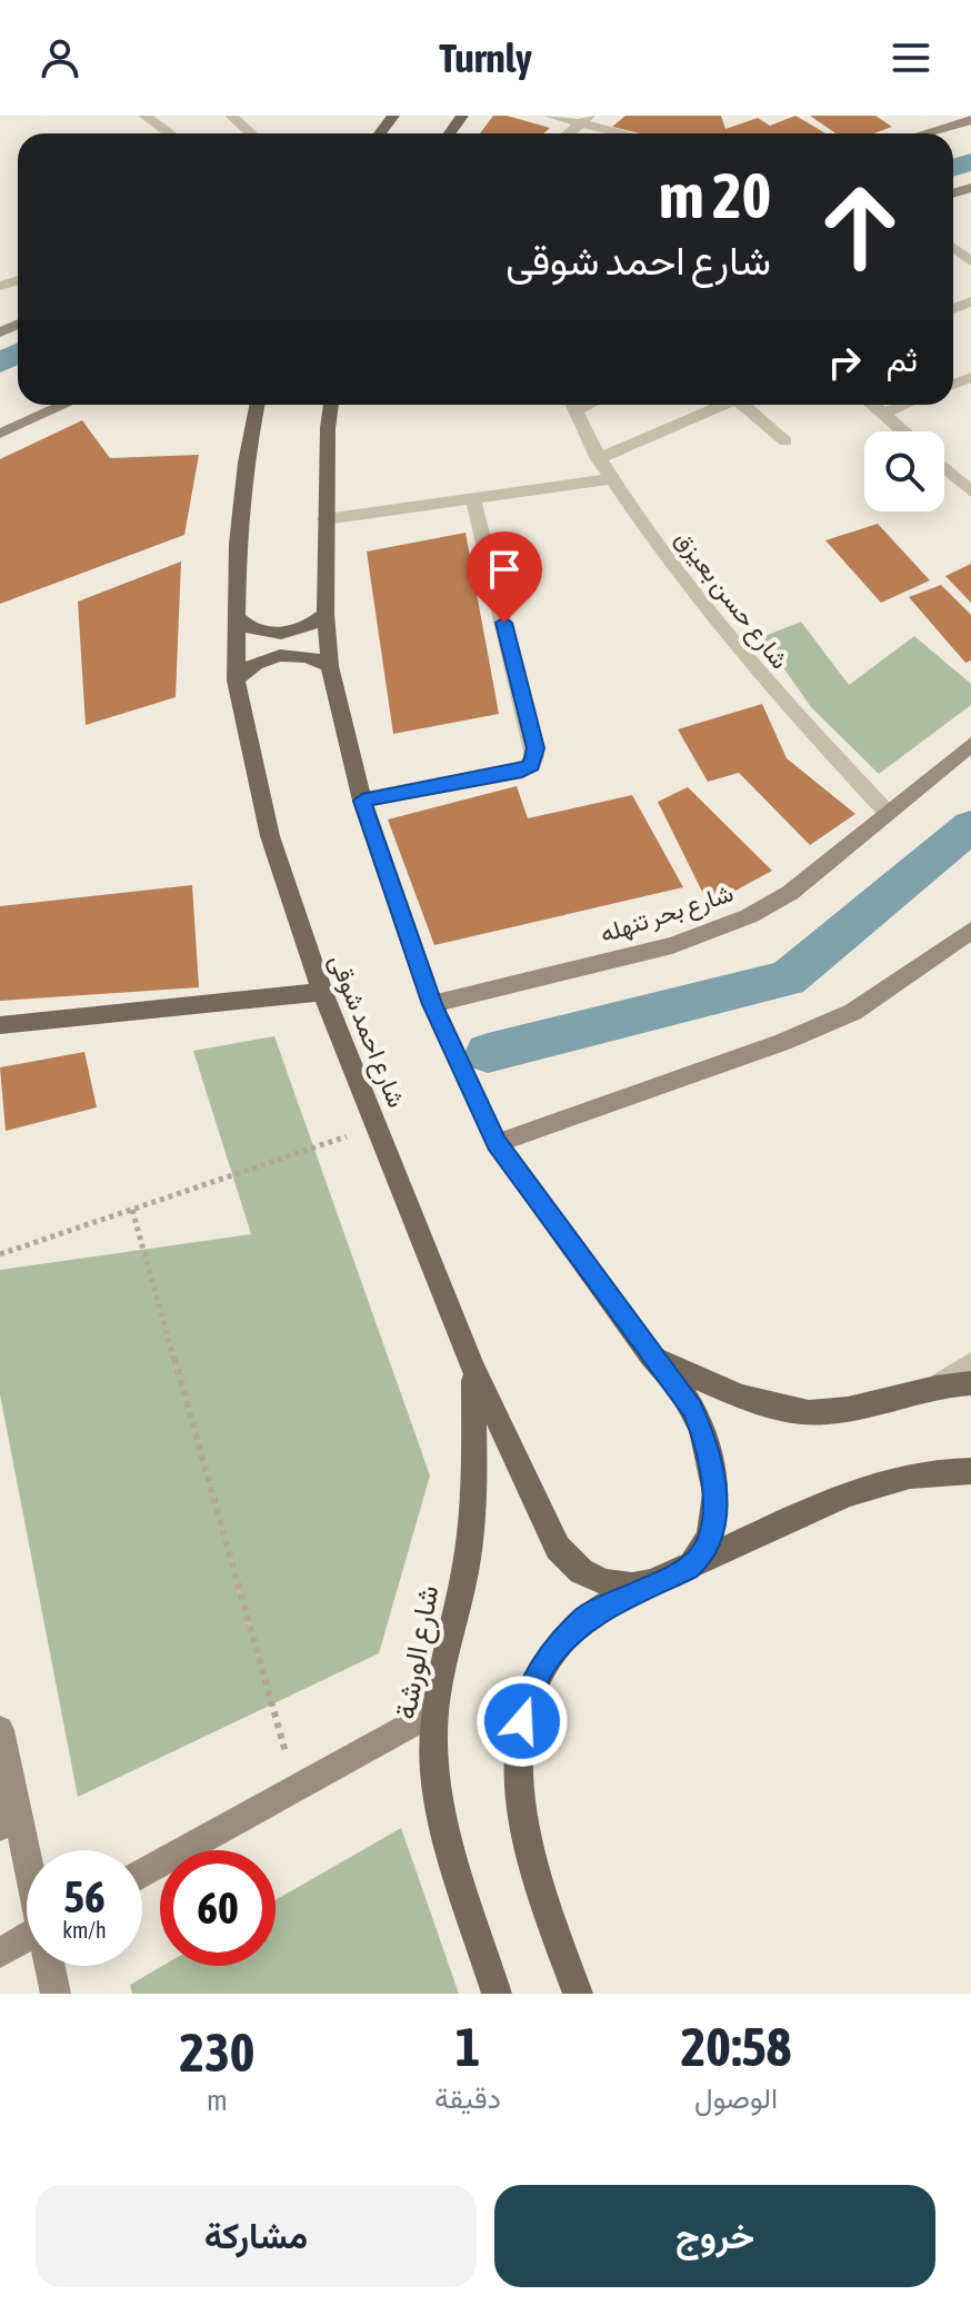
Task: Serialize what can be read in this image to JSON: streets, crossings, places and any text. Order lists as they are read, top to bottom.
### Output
{
  "streets": {
    "main road": ["شارع بحر تنهله", "شارع احمد شوقى", "شارع الورشة"],
    "street": ["شارع حسن بعيزق"]
  },
  "crossings": [
    ["شارع حسن بعيزق", "شارع بحر تنهله"],
    ["شارع احمد شوقى", "شارع الورشة"]
  ],
  "page": {
    "header": "Turnly",
    "turn": ["20 m", "شارع احمد شوقى"],
    "then": "ثم",
    "speed": "56 km/h",
    "limit": "60",
    "eta": [
      "20:58",
      "الوصول",
      "1",
      "دقيقة",
      "230",
      "m"
    ],
    "buttons": ["خروج", "مشاركة"]
  }
}
